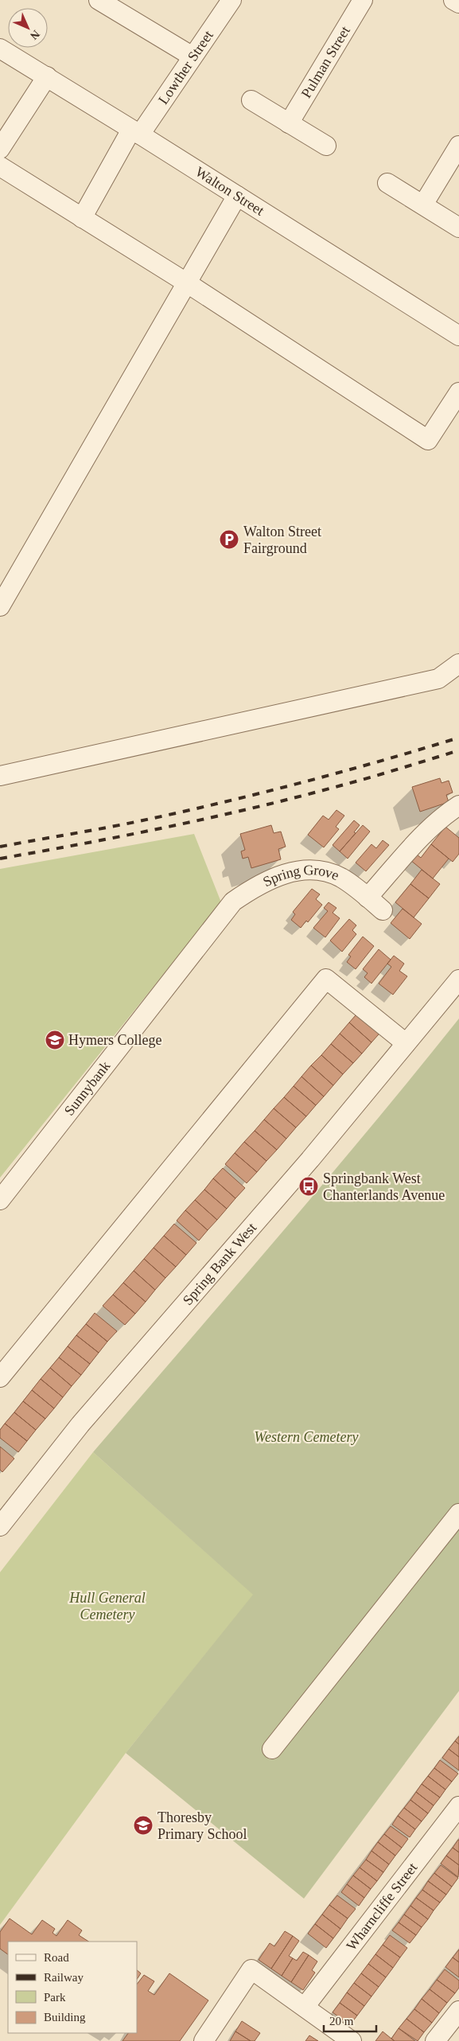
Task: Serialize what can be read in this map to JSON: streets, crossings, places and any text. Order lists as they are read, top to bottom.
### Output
{
  "streets": {
    "street": [
      "Pulman Street",
      "Lowther Street",
      "Walton Street",
      "Spring Grove",
      "Sunnybank",
      "Spring Bank West",
      "Wharncliffe Street"
    ]
  },
  "crossings": [
    ["Lowther Street", "Walton Street"],
    ["Spring Grove", "Sunnybank"]
  ],
  "parks": ["Western Cemetery", "Hull General Cemetery"],
  "places": {
    "parking": ["Walton Street Fairground"],
    "school or university": ["Hymers College", "Thoresby Primary School"],
    "bus stop": ["Springbank West Chanterlands Avenue"]
  },
  "legend": [
    "Road",
    "Railway",
    "Park",
    "Building"
  ],
  "scale_bar": "20 m",
  "north": "bottom right"
}
